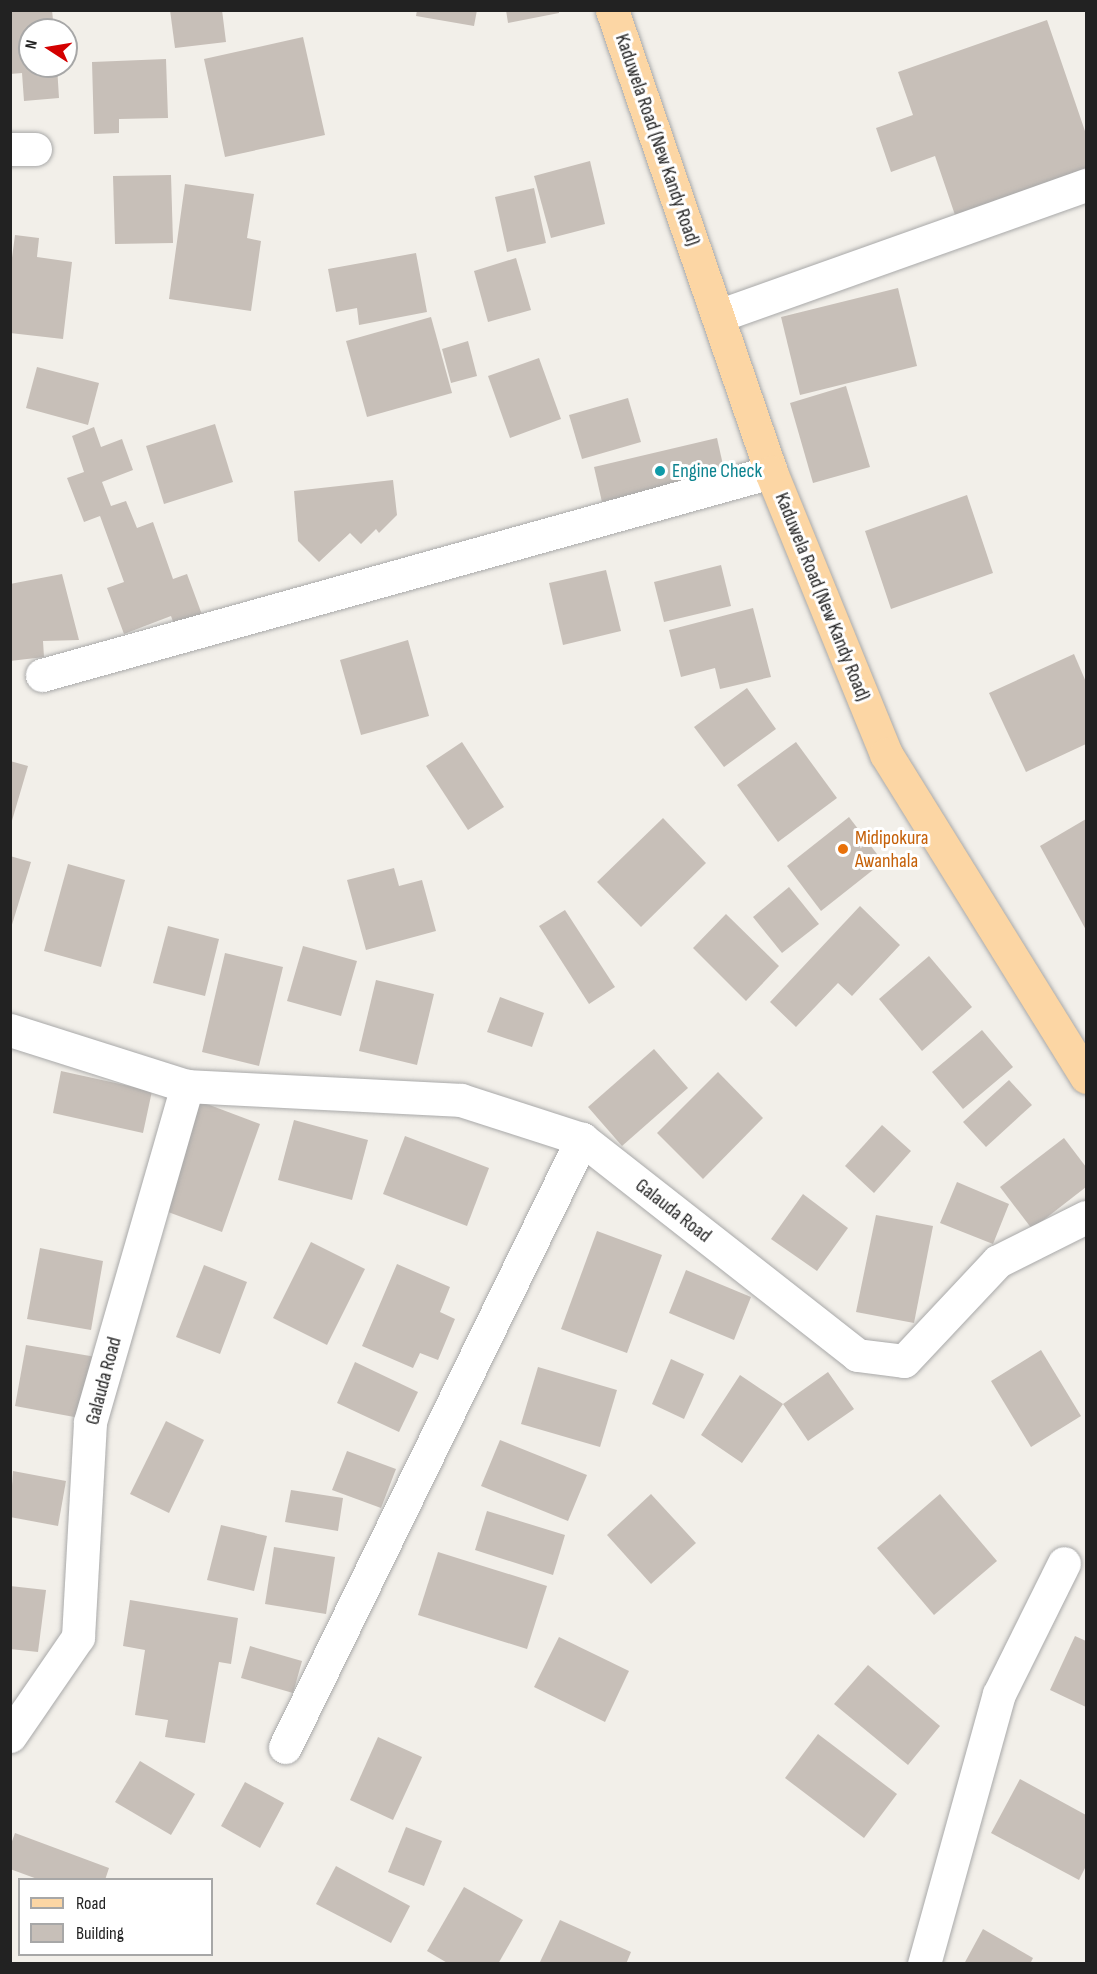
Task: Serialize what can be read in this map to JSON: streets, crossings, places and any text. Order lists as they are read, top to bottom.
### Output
{
  "streets": {
    "main road": ["Kaduwela Road (New Kandy Road)"],
    "street": ["Galauda Road"]
  },
  "places": ["Engine Check", "Midipokura Awanhala"],
  "legend": ["Road", "Building"],
  "north": "left"
}
